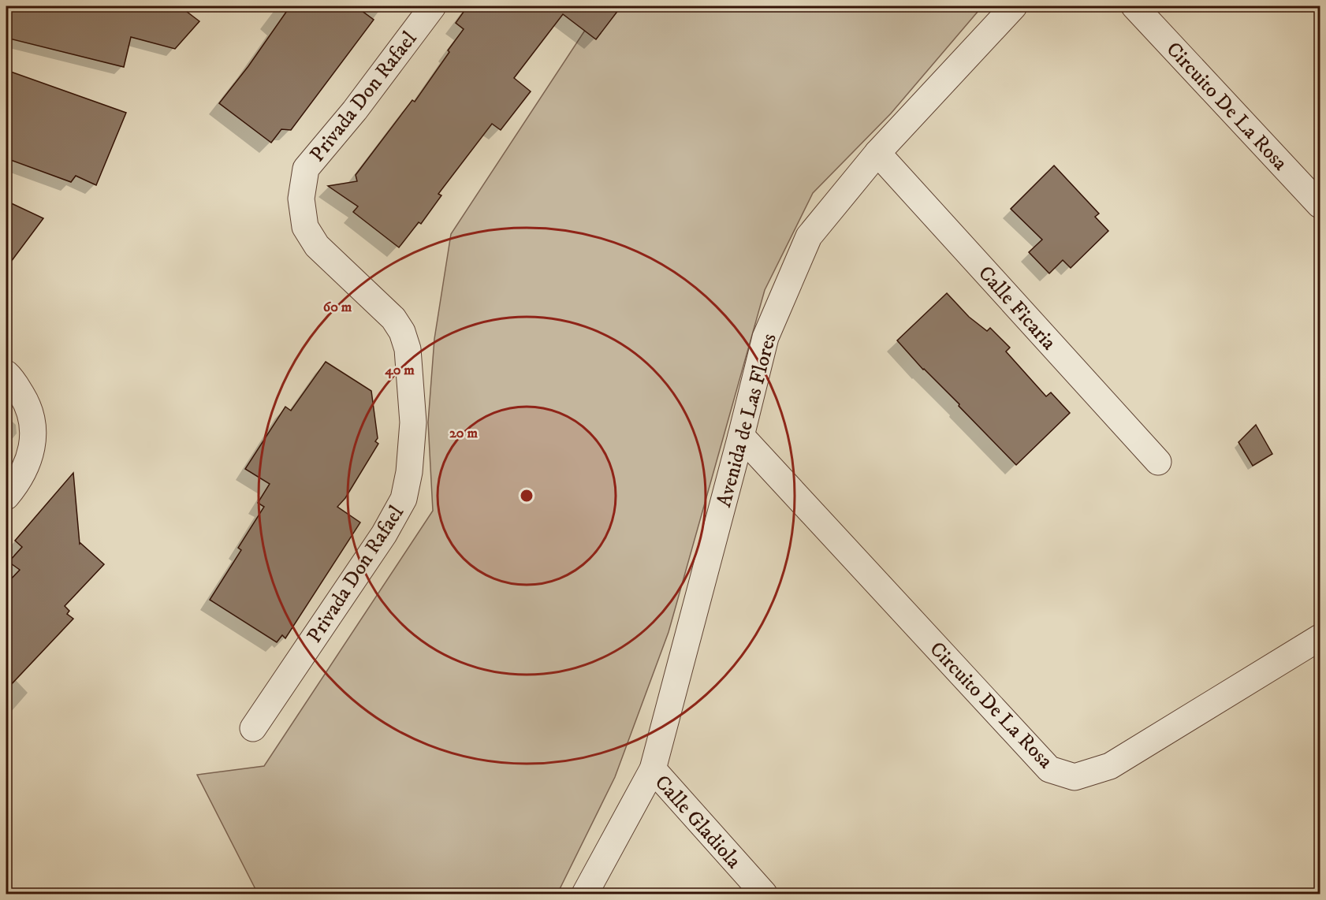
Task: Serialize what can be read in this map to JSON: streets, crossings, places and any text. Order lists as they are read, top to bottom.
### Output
{
  "streets": {
    "street": [
      "Privada Don Rafael",
      "Circuito De La Rosa",
      "Calle Ficaria",
      "Avenida de Las Flores",
      "Calle Gladiola"
    ]
  },
  "crossings": [
    ["Circuito De La Rosa", "Avenida de Las Flores"],
    ["Calle Ficaria", "Avenida de Las Flores"],
    ["Avenida de Las Flores", "Calle Gladiola"]
  ],
  "rings": ["60 m", "40 m", "20 m"]
}
